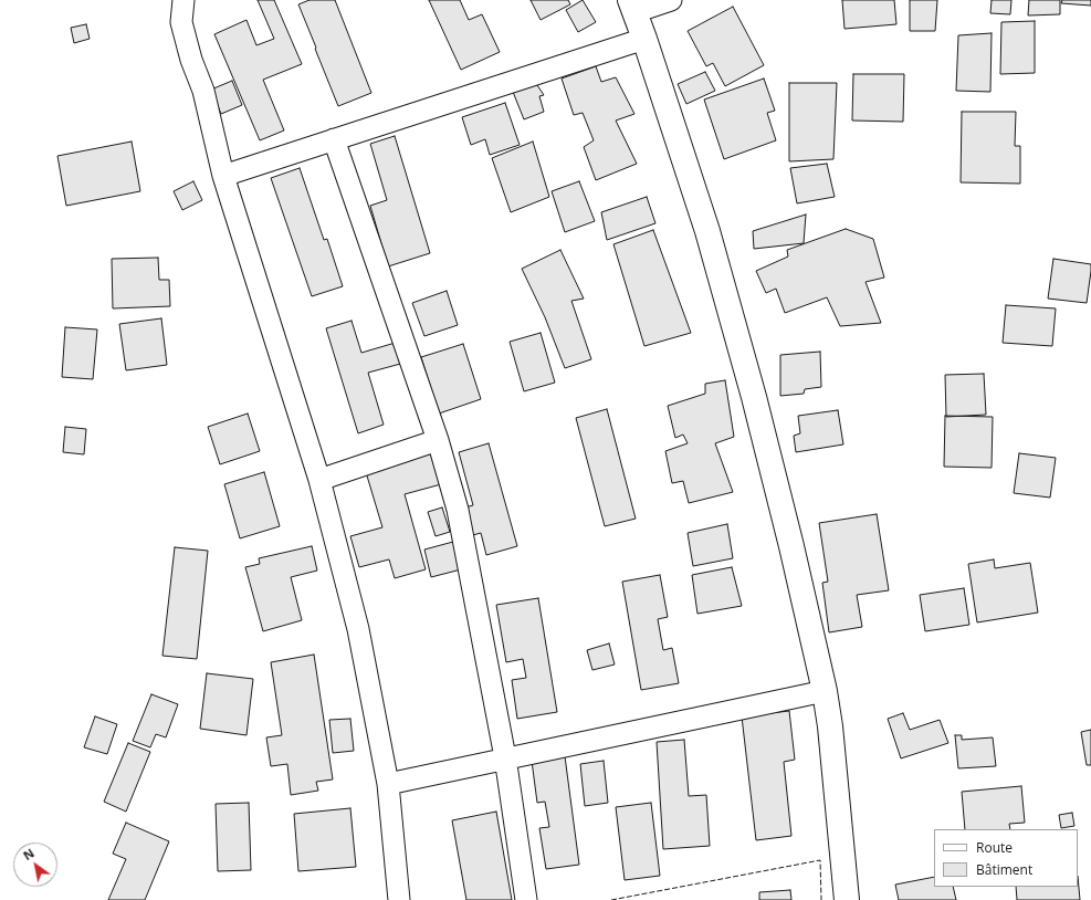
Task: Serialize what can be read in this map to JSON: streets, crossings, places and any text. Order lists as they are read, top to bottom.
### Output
{
  "legend": ["Route", "Bâtiment"],
  "north": "top left"
}
